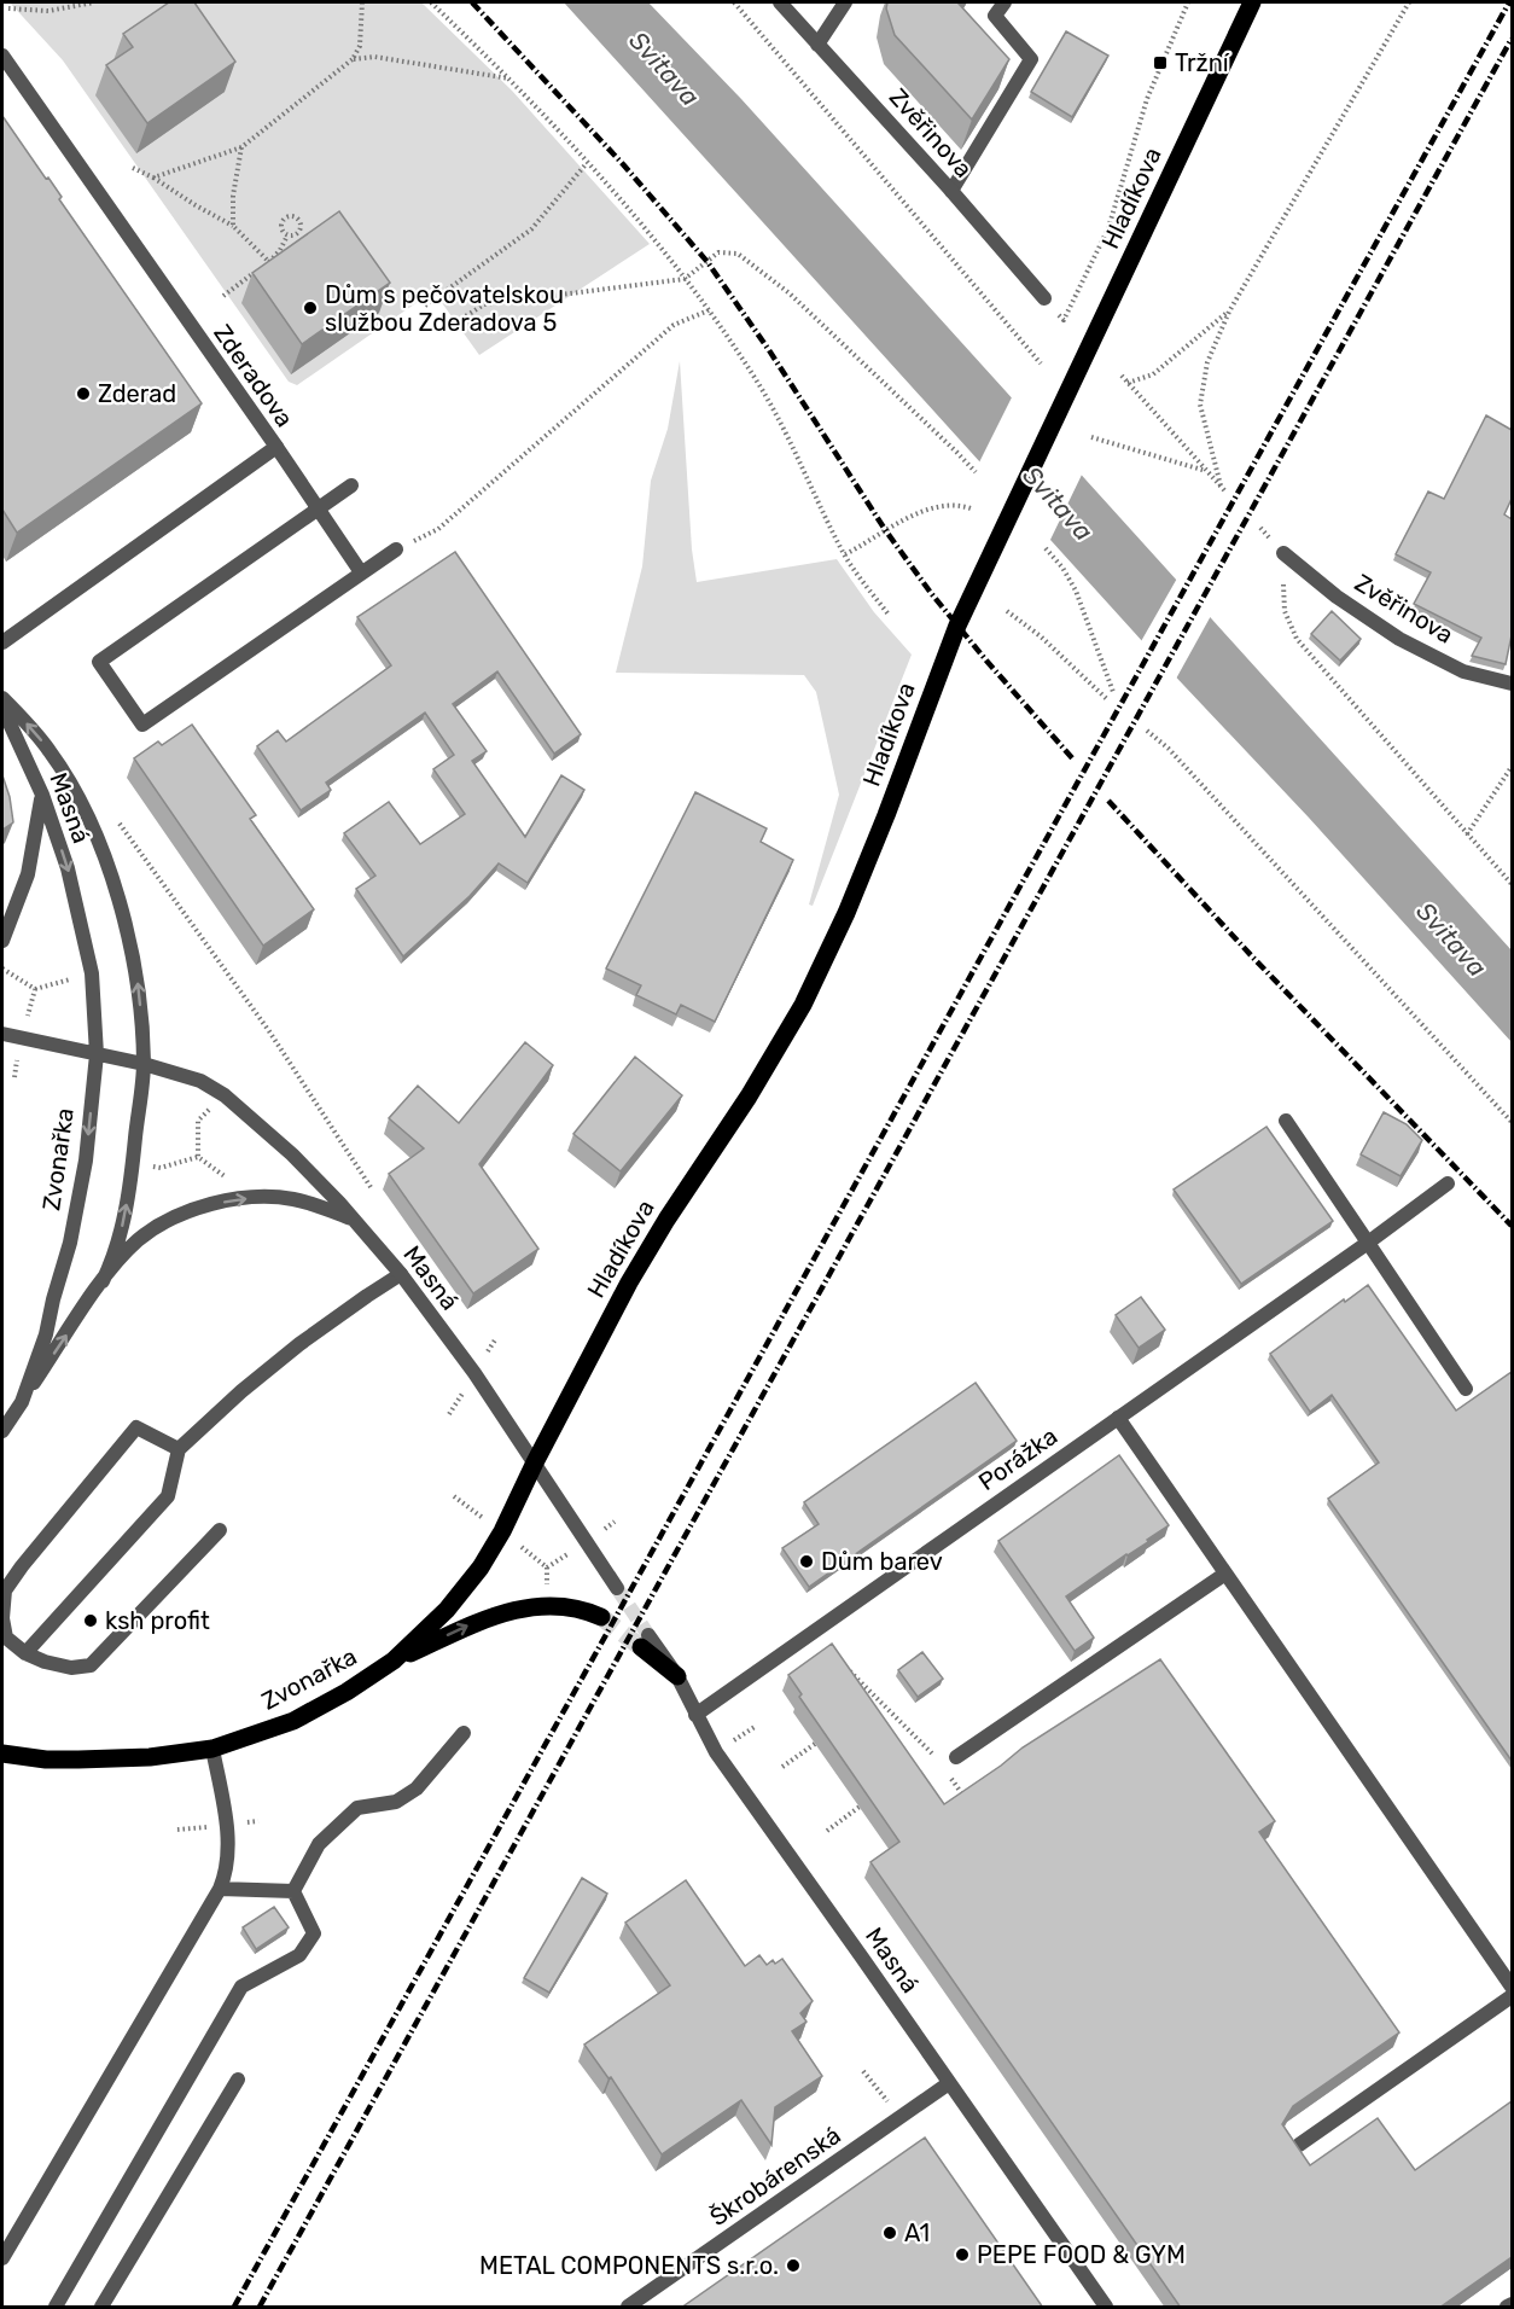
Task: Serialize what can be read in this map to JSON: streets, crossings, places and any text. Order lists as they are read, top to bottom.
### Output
{
  "streets": {
    "main road": ["Hladíkova", "Zvonařka"],
    "street": [
      "Zvěřinova",
      "Zderadova",
      "Masná",
      "Porážka",
      "Škrobárenská"
    ]
  },
  "crossings": [
    ["Hladíkova", "Masná"],
    ["Hladíkova", "Zvonařka"],
    ["Masná", "Zvonařka"],
    ["Masná", "Porážka"],
    ["Masná", "Škrobárenská"]
  ],
  "water": ["Svitava"],
  "places": {
    "transit": ["Tržní"],
    "other": [
      "Dům s pečovatelskou službou Zderadova 5",
      "Zderad",
      "Dům barev",
      "ksh profit",
      "A1",
      "PEPE FOOD & GYM",
      "METAL COMPONENTS s.r.o."
    ]
  }
}
